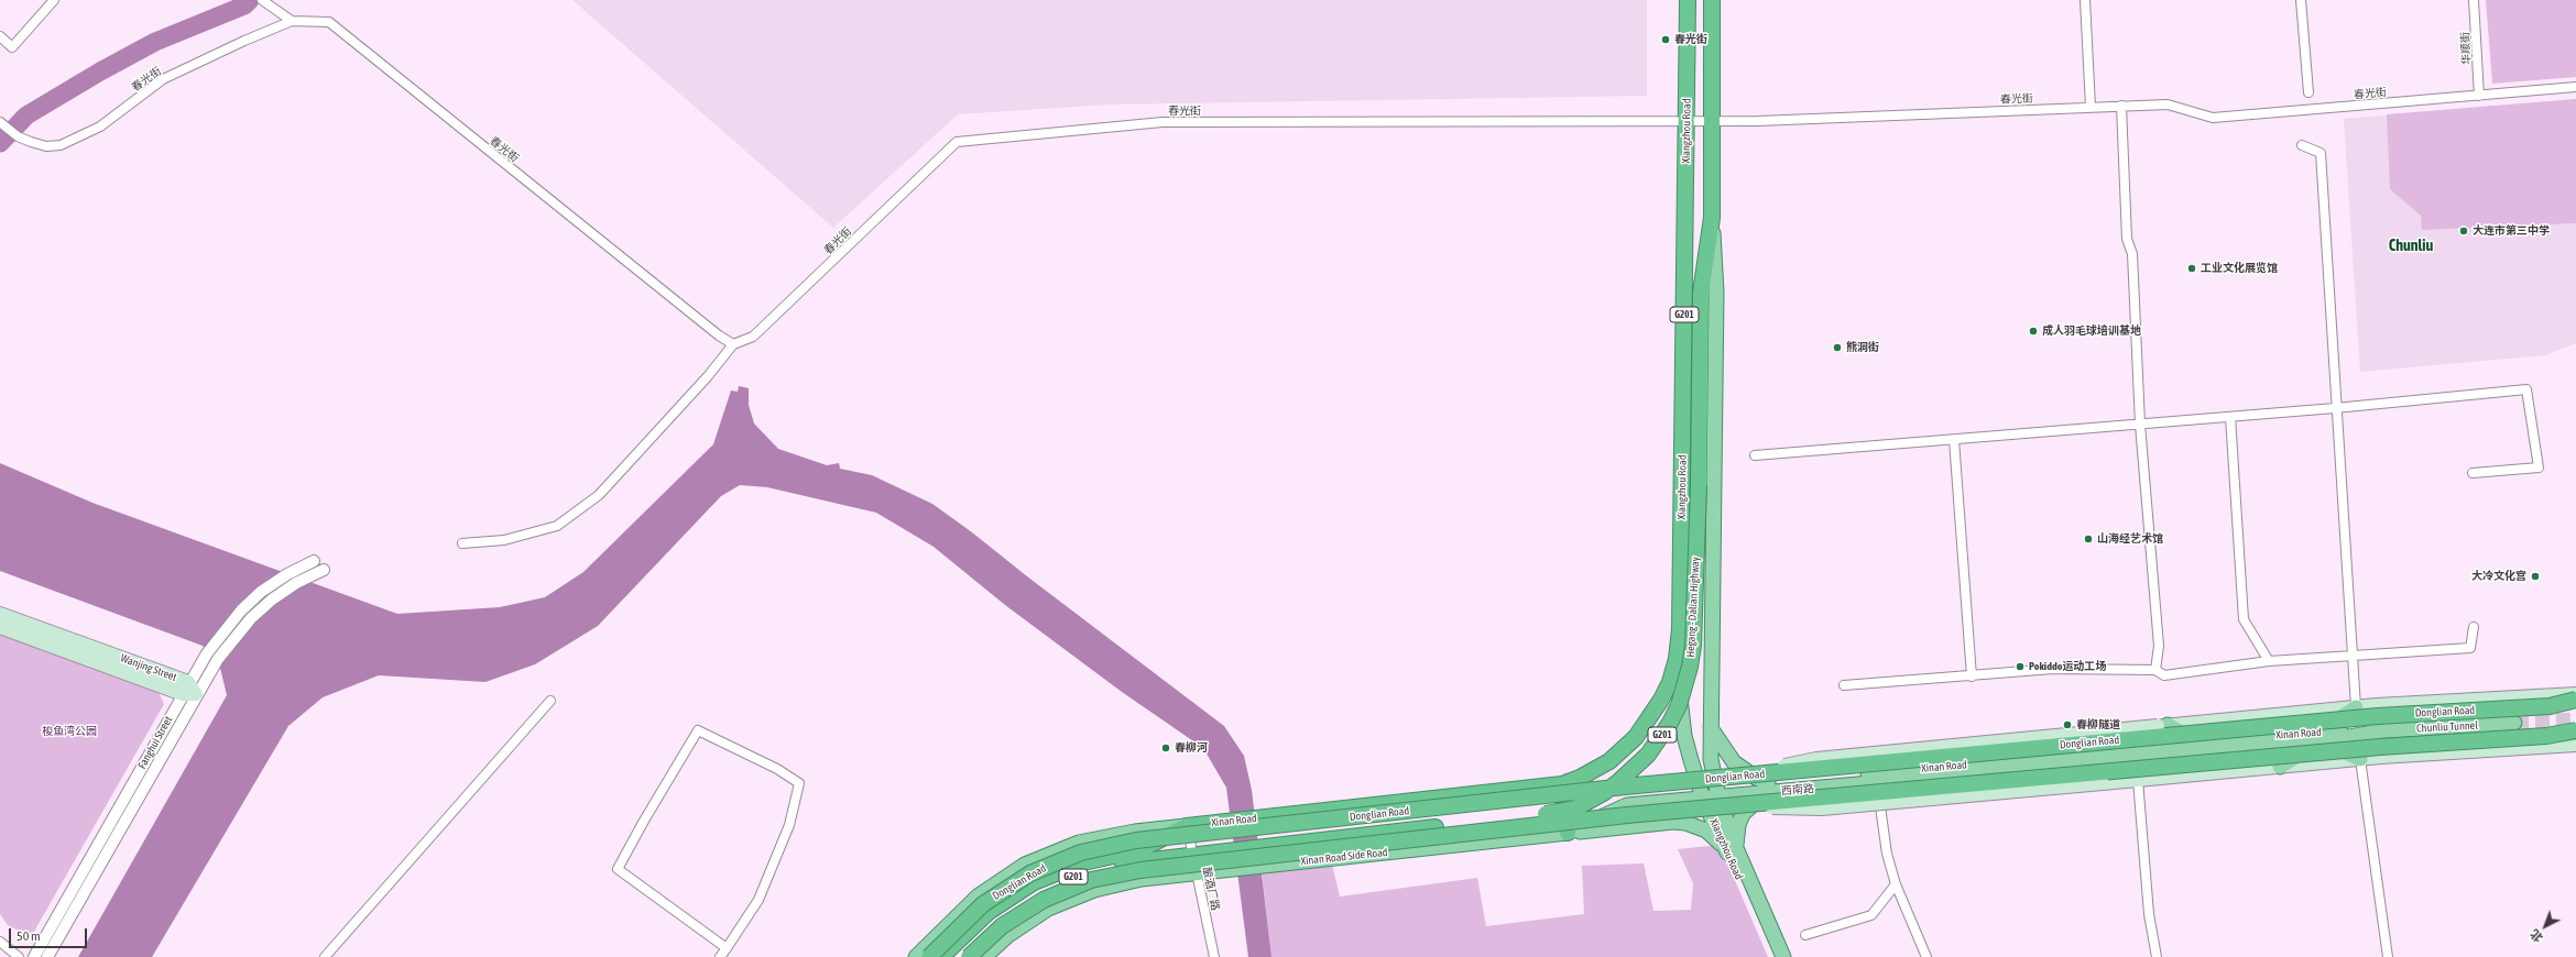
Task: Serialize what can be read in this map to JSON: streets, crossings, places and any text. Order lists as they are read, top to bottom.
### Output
{
  "streets": {
    "highway": [
      "Xiangzhou Road",
      "G201",
      "Hegang - Dalian Highway",
      "Donglian Road",
      "Xinan Road"
    ],
    "main road": [
      "Wanjing Street",
      "Chunliu Tunnel",
      "西南路",
      "Xinan Road Side Road"
    ],
    "street": [
      "华顺街",
      "春光街",
      "Fanghui Street",
      "酿酒厂路"
    ]
  },
  "crossings": [
    ["华顺街", "春光街"],
    ["春光街", "Xiangzhou Road"],
    ["Xiangzhou Road", "Hegang - Dalian Highway"],
    ["Xiangzhou Road", "Donglian Road"],
    ["Xiangzhou Road", "Xinan Road"],
    ["Xiangzhou Road", "Xinan Road Side Road"],
    ["G201", "Hegang - Dalian Highway"],
    ["G201", "酿酒厂路"],
    ["Hegang - Dalian Highway", "Xinan Road"],
    ["Hegang - Dalian Highway", "酿酒厂路"],
    ["Wanjing Street", "Fanghui Street"],
    ["Donglian Road", "Xinan Road"],
    ["Chunliu Tunnel", "Xinan Road"],
    ["Xinan Road", "西南路"],
    ["Xinan Road", "酿酒厂路"],
    ["Xinan Road Side Road", "酿酒厂路"]
  ],
  "districts": ["Chunliu"],
  "parks": ["梭鱼湾公园"],
  "places": [
    "春光街",
    "大连市第三中学",
    "工业文化展览馆",
    "成人羽毛球培训基地",
    "熊洞街",
    "山海经艺术馆",
    "大冷文化宫",
    "Pokiddo运动工场",
    "春柳隧道",
    "春柳河"
  ],
  "scale_bar": "50 m",
  "north": "bottom left"
}
